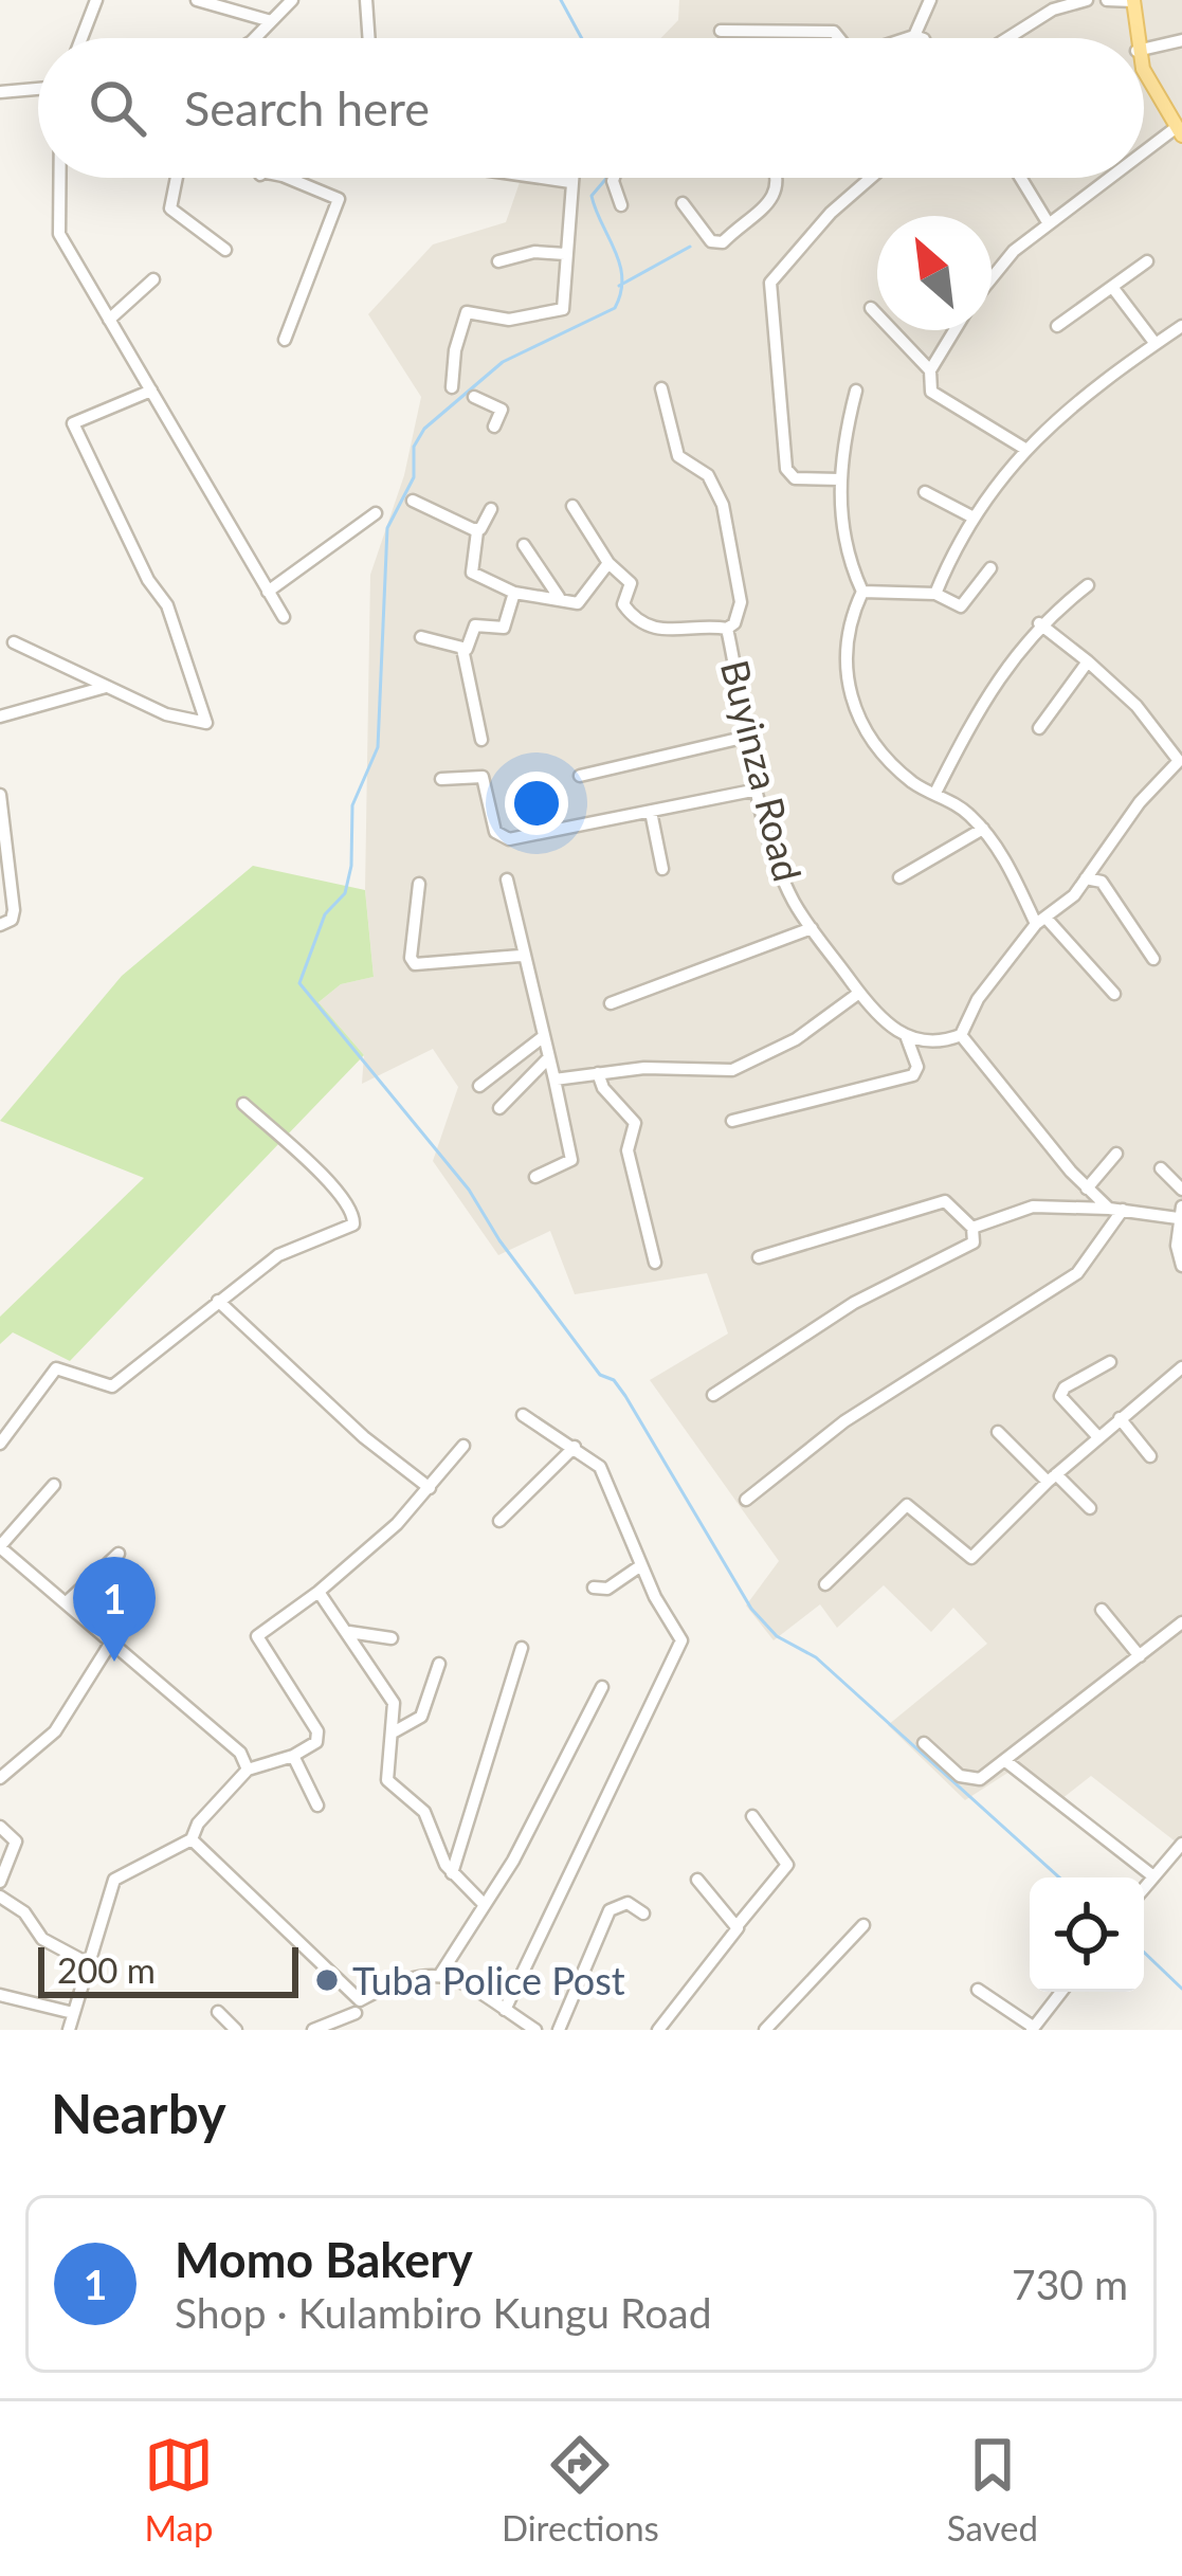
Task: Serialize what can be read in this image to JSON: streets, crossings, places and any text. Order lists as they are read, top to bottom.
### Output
{
  "streets": {
    "street": ["Buyinza Road"]
  },
  "places": ["Tuba Police Post"],
  "scale_bar": "200 m",
  "north": "top left",
  "page": {
    "search": "Search here",
    "pins": "1",
    "scale": "200 m",
    "heading": "Nearby",
    "list": [
      {
        "mark": "1",
        "name": "Momo Bakery",
        "note": "Shop · Kulambiro Kungu Road",
        "value": "730 m"
      }
    ],
    "nav": ["Map", "Directions", "Saved"]
  }
}
